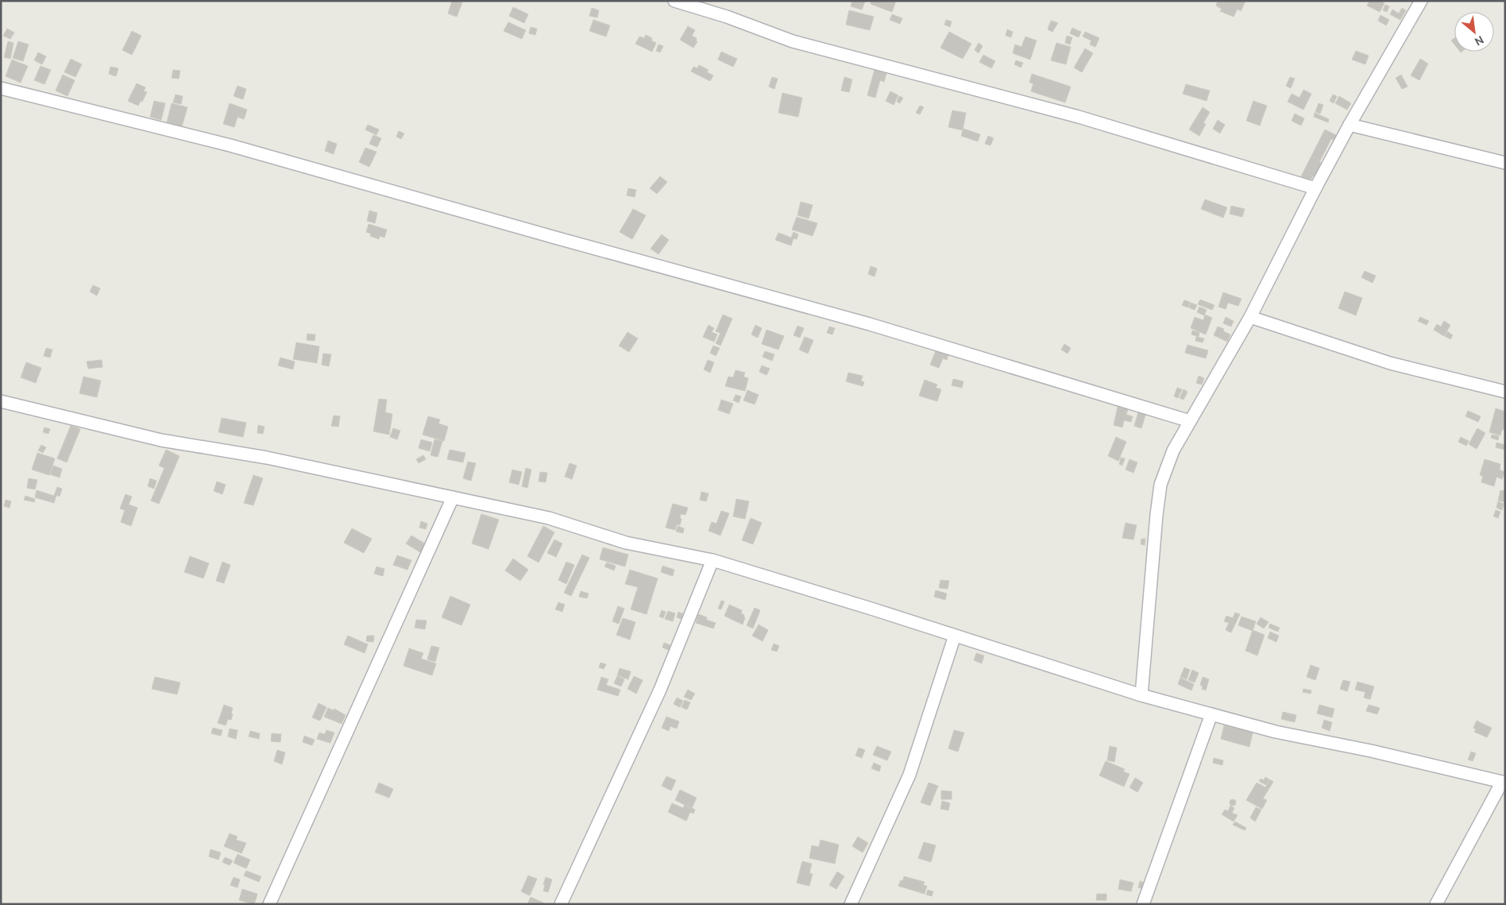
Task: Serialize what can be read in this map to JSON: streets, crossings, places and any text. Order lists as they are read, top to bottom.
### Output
{
  "north": "bottom right"
}
